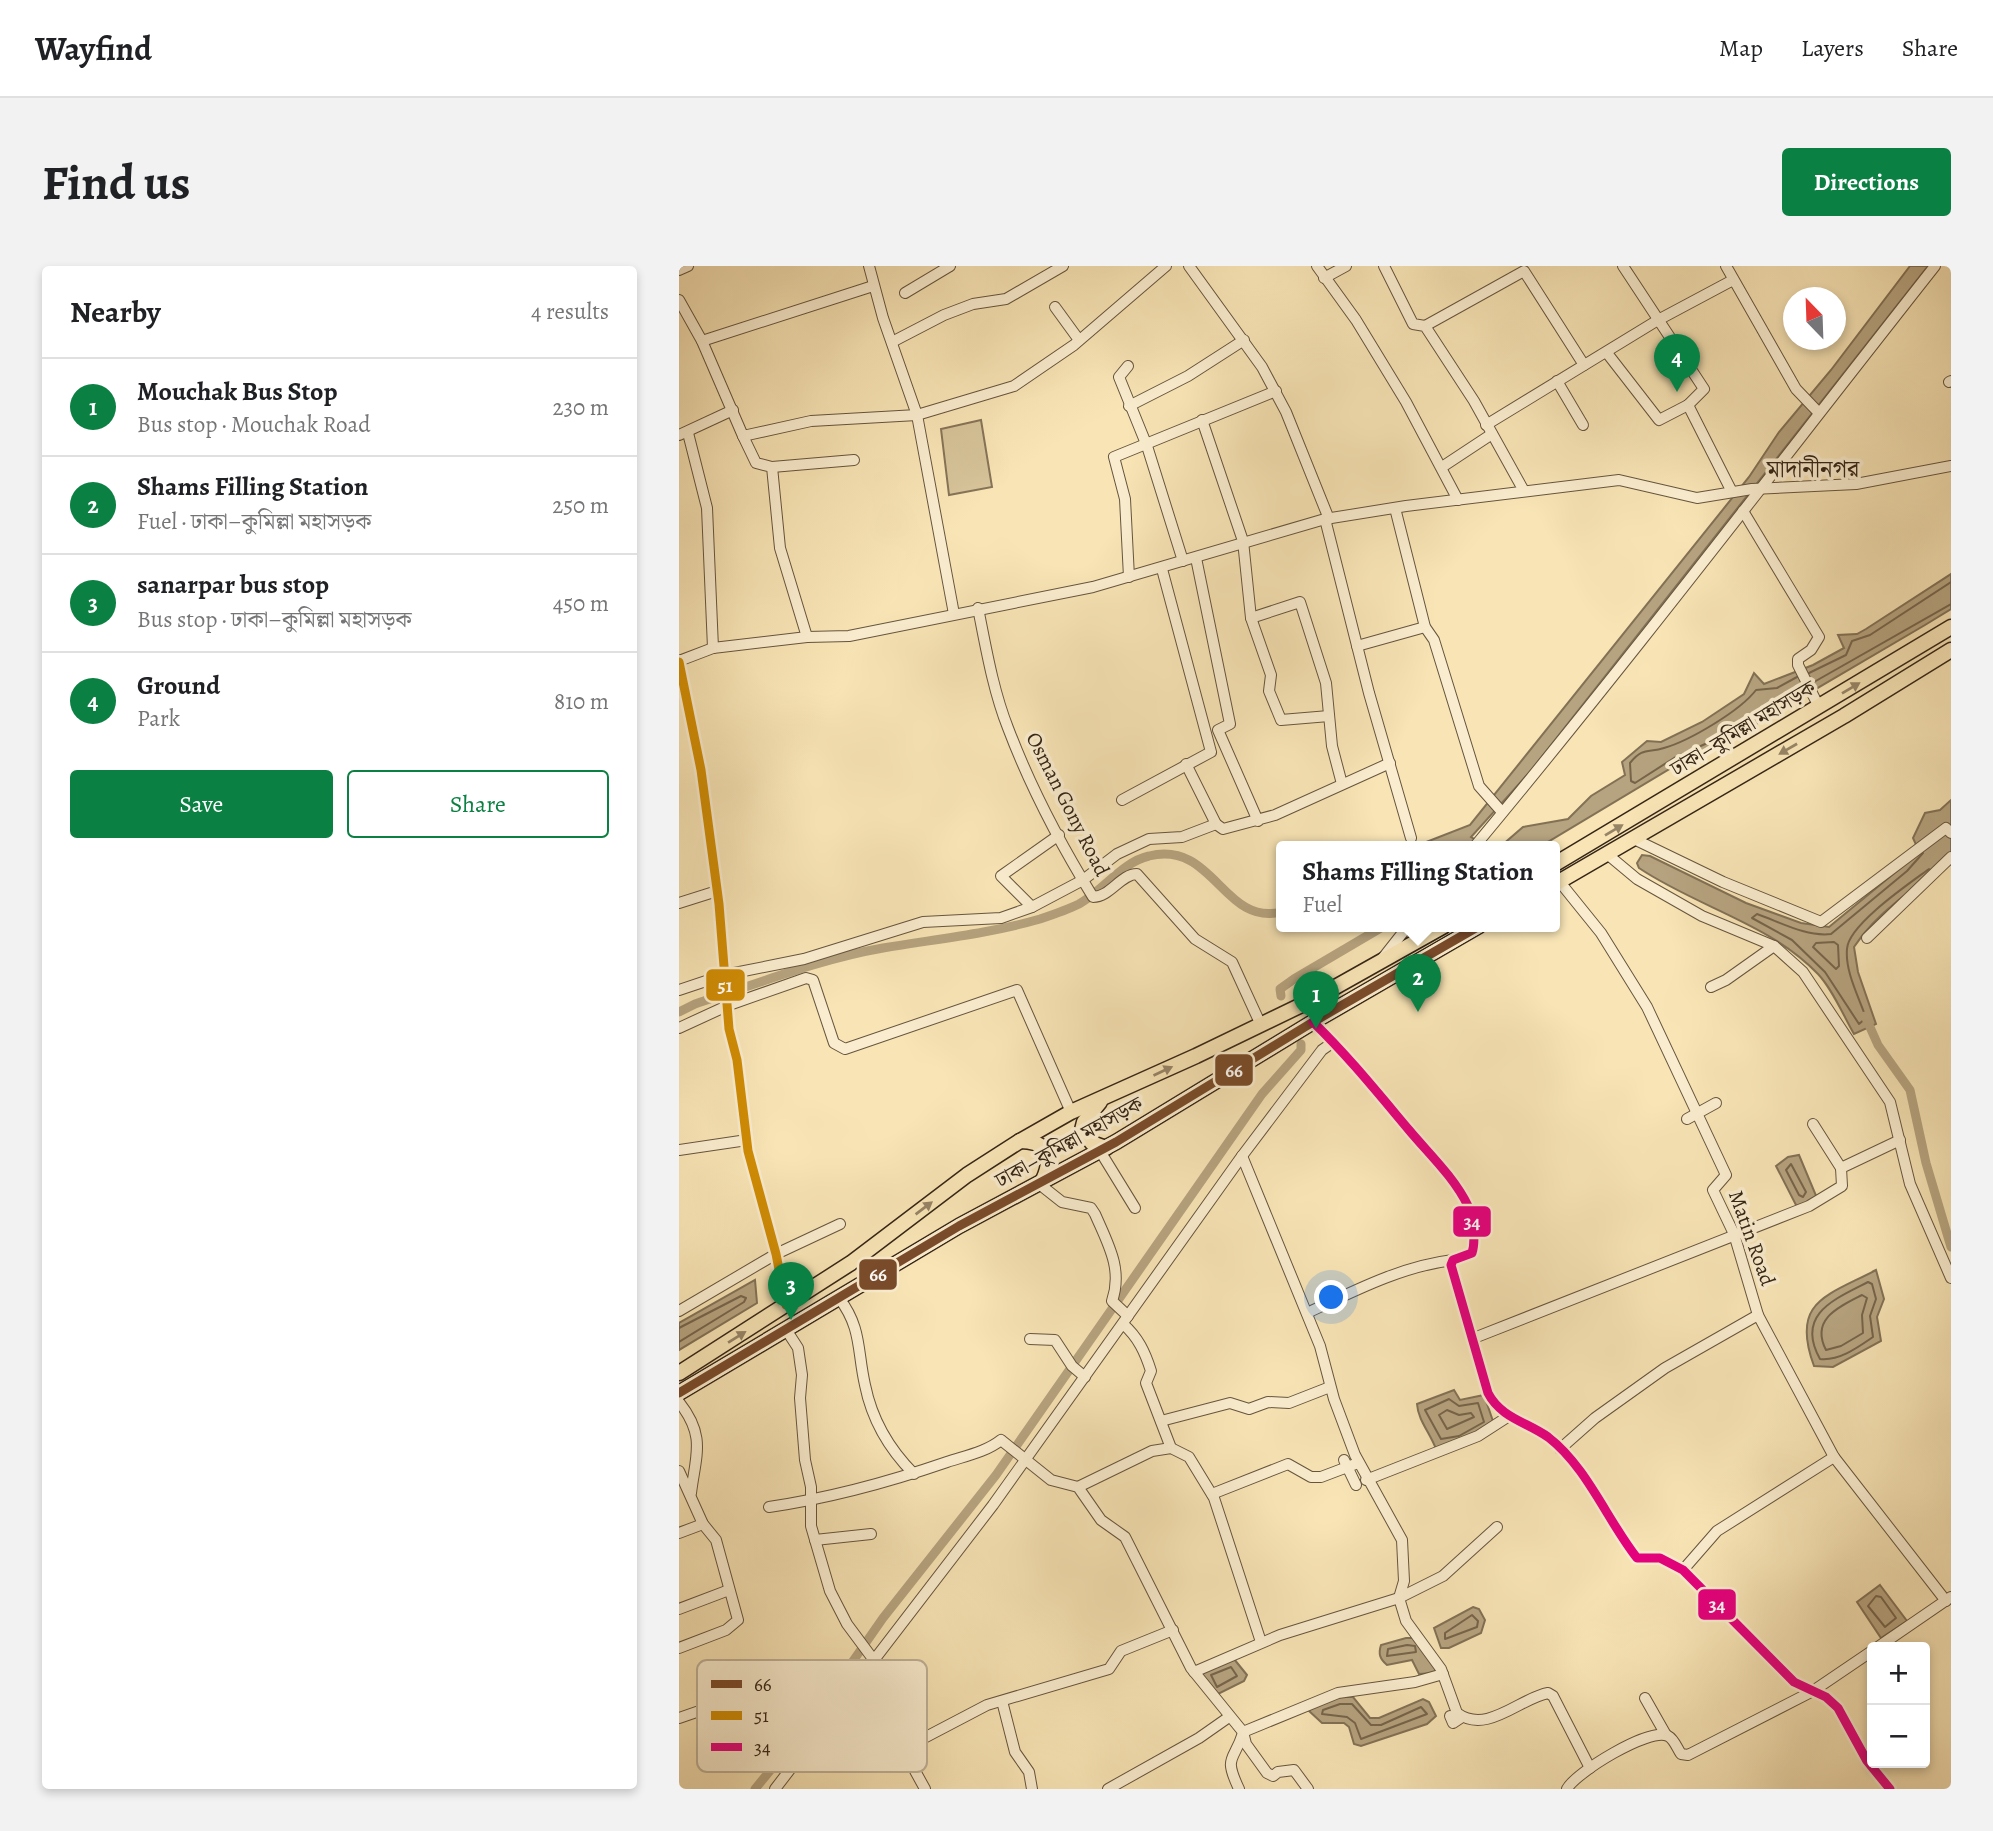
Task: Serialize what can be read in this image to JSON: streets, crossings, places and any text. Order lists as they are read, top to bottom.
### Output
{
  "streets": {
    "highway": ["ঢাকা–কুমিল্লা মহাসড়ক"],
    "street": ["Osman Gony Road", "Matin Road"]
  },
  "crossings": [
    ["ঢাকা–কুমিল্লা মহাসড়ক", "Osman Gony Road"]
  ],
  "districts": ["মাদানীনগর"],
  "lines": ["transit line 51", "transit line 66", "transit line 34"],
  "legend": ["66", "51", "34"],
  "north": "top left",
  "page": {
    "header": "Wayfind",
    "nav": ["Map", "Layers", "Share"],
    "buttons": [
      "Directions",
      ["Save", "Share"]
    ],
    "title": "Find us",
    "heading": ["Nearby", "4 results"],
    "pins": [
      "4",
      "2",
      "1",
      "3"
    ],
    "list": [
      {
        "mark": "1",
        "name": "Mouchak Bus Stop",
        "note": "Bus stop · Mouchak Road",
        "value": "230 m"
      },
      {
        "mark": "2",
        "name": "Shams Filling Station",
        "note": "Fuel · ঢাকা–কুমিল্লা মহাসড়ক",
        "value": "250 m"
      },
      {
        "mark": "3",
        "name": "sanarpar bus stop",
        "note": "Bus stop · ঢাকা–কুমিল্লা মহাসড়ক",
        "value": "450 m"
      },
      {
        "mark": "4",
        "name": "Ground",
        "note": "Park",
        "value": "810 m"
      }
    ],
    "popup": ["Shams Filling Station", "Fuel"],
    "map_buttons": ["+", "−"]
  }
}
